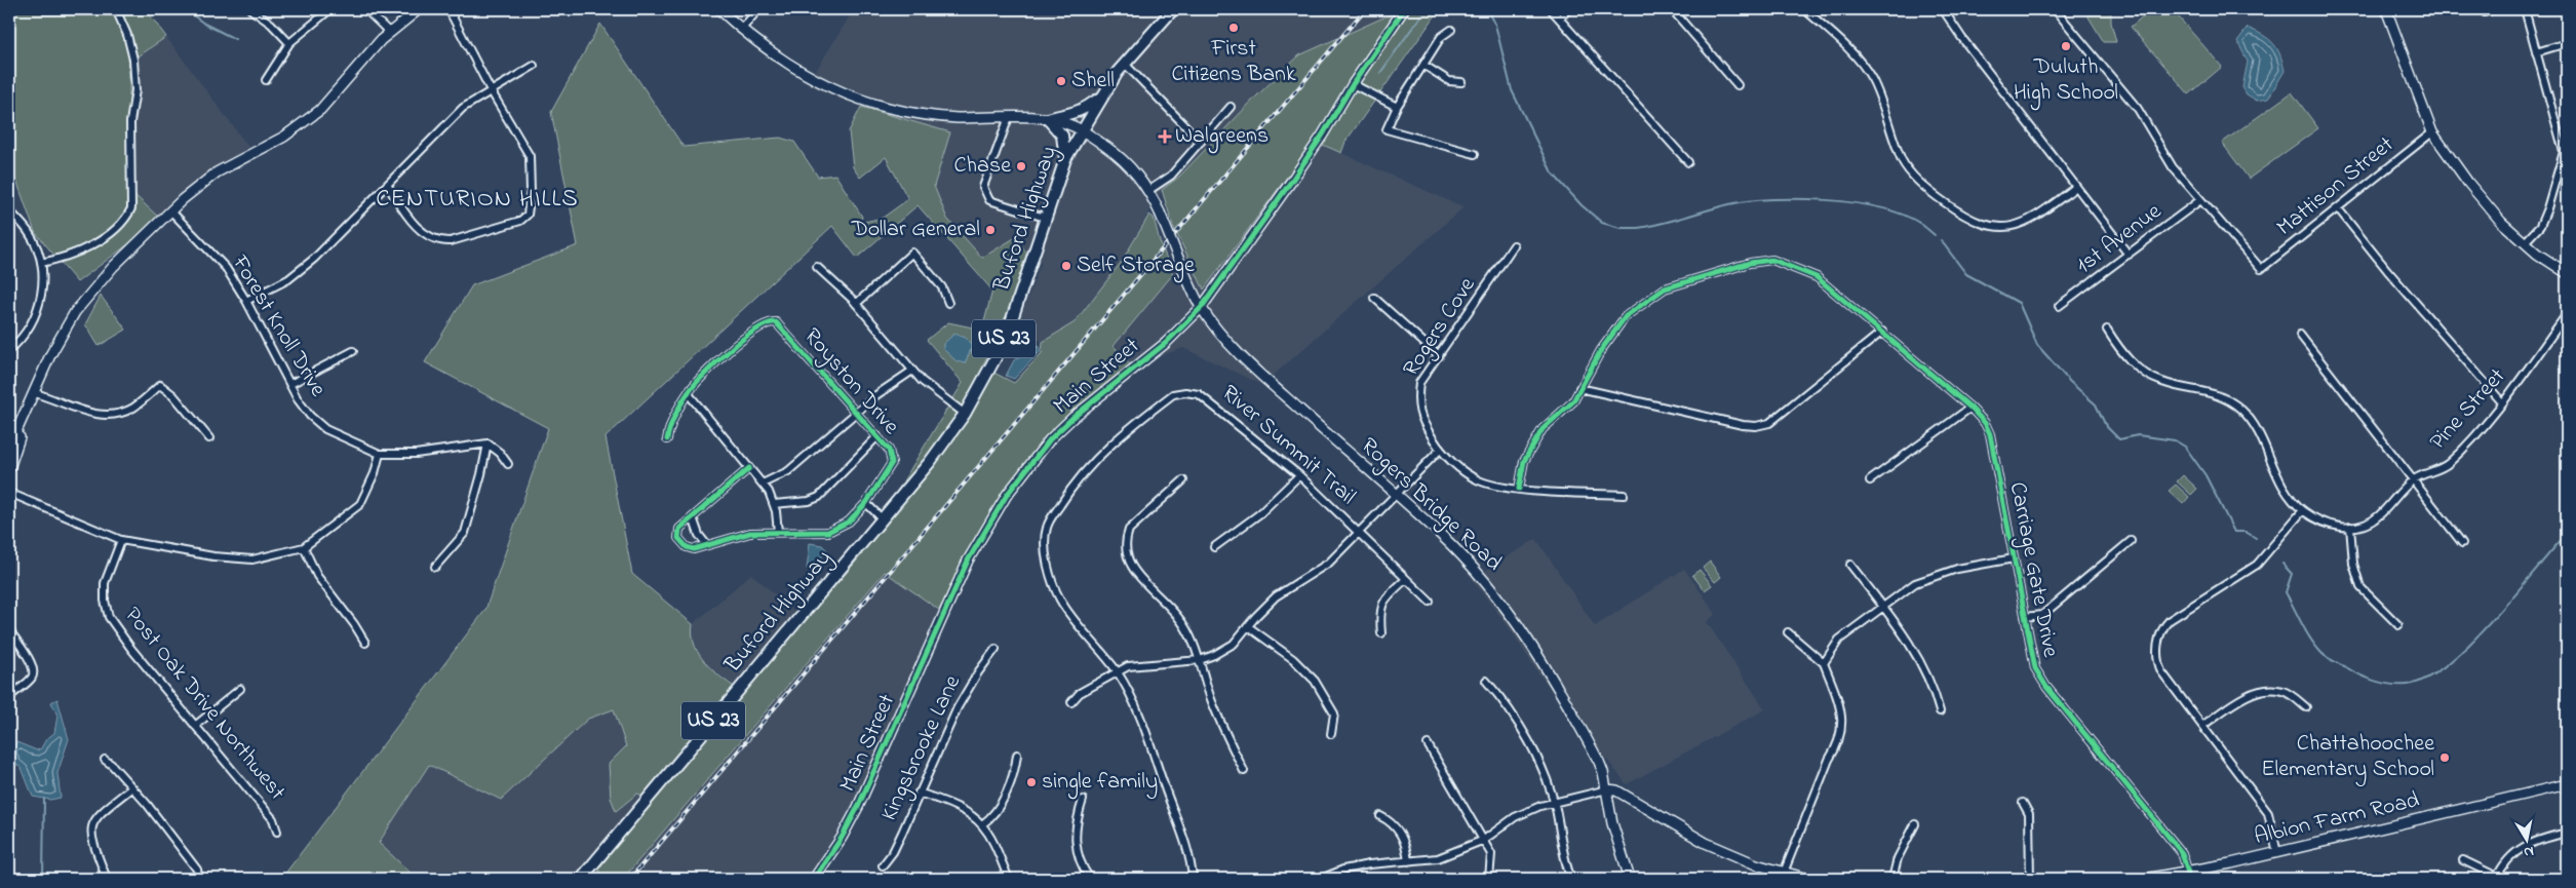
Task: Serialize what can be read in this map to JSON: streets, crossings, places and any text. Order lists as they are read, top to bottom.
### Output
{
  "streets": {
    "main road": ["Buford Highway", "US 23"],
    "street": [
      "Mattison Street",
      "1st Avenue",
      "Forest Knoll Drive",
      "Rogers Cove",
      "Main Street",
      "Royston Drive",
      "Pine Street",
      "River Summit Trail",
      "Rogers Bridge Road",
      "Carriage Gate Drive",
      "Post Oak Drive Northwest",
      "Kingsbrooke Lane",
      "Albion Farm Road"
    ]
  },
  "crossings": [
    ["Mattison Street", "1st Avenue"],
    ["Buford Highway", "Rogers Bridge Road"],
    ["Rogers Cove", "Carriage Gate Drive"],
    ["Main Street", "Rogers Bridge Road"],
    ["Carriage Gate Drive", "Albion Farm Road"]
  ],
  "districts": ["CENTURION HILLS"],
  "places": {
    "other": [
      "First Citizens Bank",
      "Duluth High School",
      "Shell",
      "Chase",
      "Dollar General",
      "Self Storage",
      "Chattahoochee Elementary School",
      "single family"
    ],
    "health": ["Walgreens"]
  },
  "north": "bottom"
}
